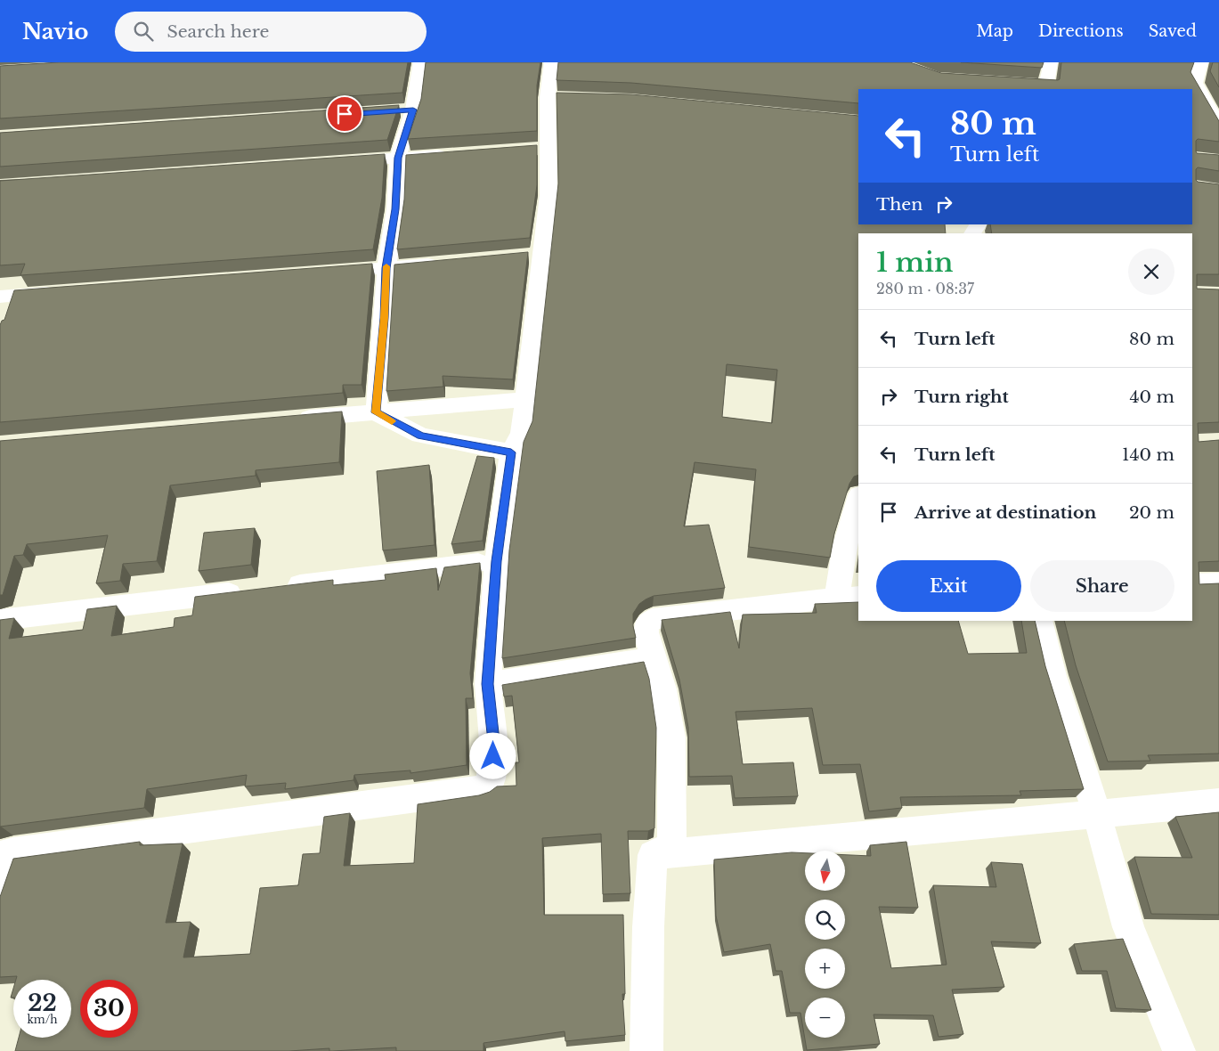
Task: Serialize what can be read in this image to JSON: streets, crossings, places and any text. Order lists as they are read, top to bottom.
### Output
{
  "north": "bottom",
  "page": {
    "header": "Navio",
    "search": "Search here",
    "nav": ["Map", "Directions", "Saved"],
    "turn": ["80 m", "Turn left"],
    "then": "Then",
    "heading": ["1 min", "280 m · 08:37"],
    "list": [
      {
        "name": "Turn left",
        "value": "80 m"
      },
      {
        "name": "Turn right",
        "value": "40 m"
      },
      {
        "name": "Turn left",
        "value": "140 m"
      },
      {
        "name": "Arrive at destination",
        "value": "20 m"
      }
    ],
    "buttons": ["Exit", "Share"],
    "map_buttons": ["+", "−"],
    "speed": "22 km/h",
    "limit": "30"
  }
}
